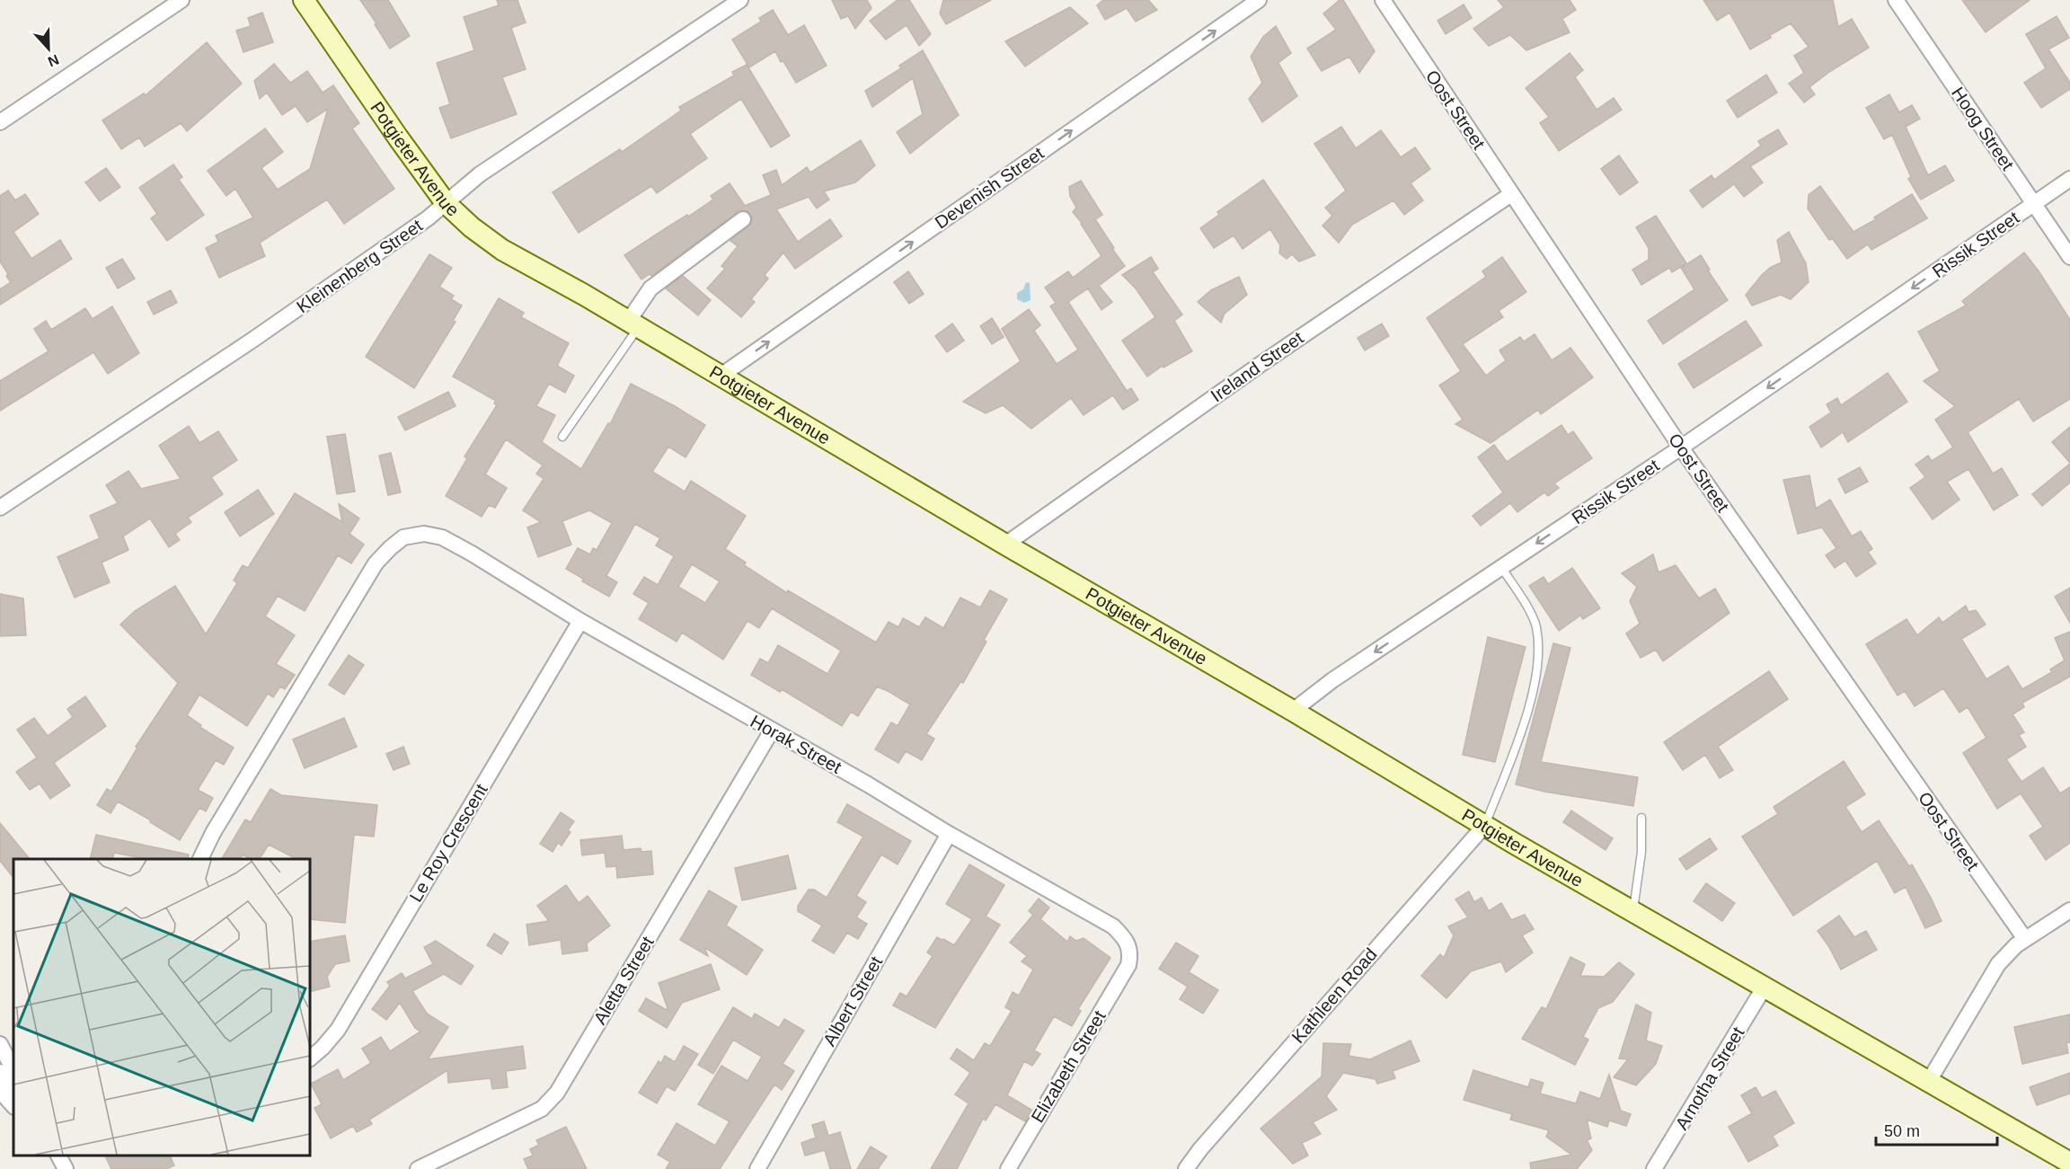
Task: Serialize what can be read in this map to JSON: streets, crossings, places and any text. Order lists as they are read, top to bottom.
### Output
{
  "streets": {
    "street": [
      "Oost Street",
      "Hoog Street",
      "Potgieter Avenue",
      "Devenish Street",
      "Rissik Street",
      "Kleinenberg Street",
      "Ireland Street",
      "Horak Street",
      "Le Roy Crescent",
      "Aletta Street",
      "Kathleen Road",
      "Albert Street",
      "Elizabeth Street",
      "Arnotha Street"
    ]
  },
  "crossings": [
    ["Oost Street", "Rissik Street"],
    ["Oost Street", "Ireland Street"],
    ["Hoog Street", "Rissik Street"],
    ["Potgieter Avenue", "Devenish Street"],
    ["Potgieter Avenue", "Rissik Street"],
    ["Potgieter Avenue", "Kleinenberg Street"],
    ["Potgieter Avenue", "Ireland Street"],
    ["Potgieter Avenue", "Kathleen Road"],
    ["Potgieter Avenue", "Arnotha Street"],
    ["Horak Street", "Le Roy Crescent"],
    ["Horak Street", "Aletta Street"],
    ["Horak Street", "Albert Street"],
    ["Horak Street", "Elizabeth Street"]
  ],
  "one_way": ["Devenish Street", "Rissik Street"],
  "scale_bar": "50 m",
  "north": "bottom"
}
